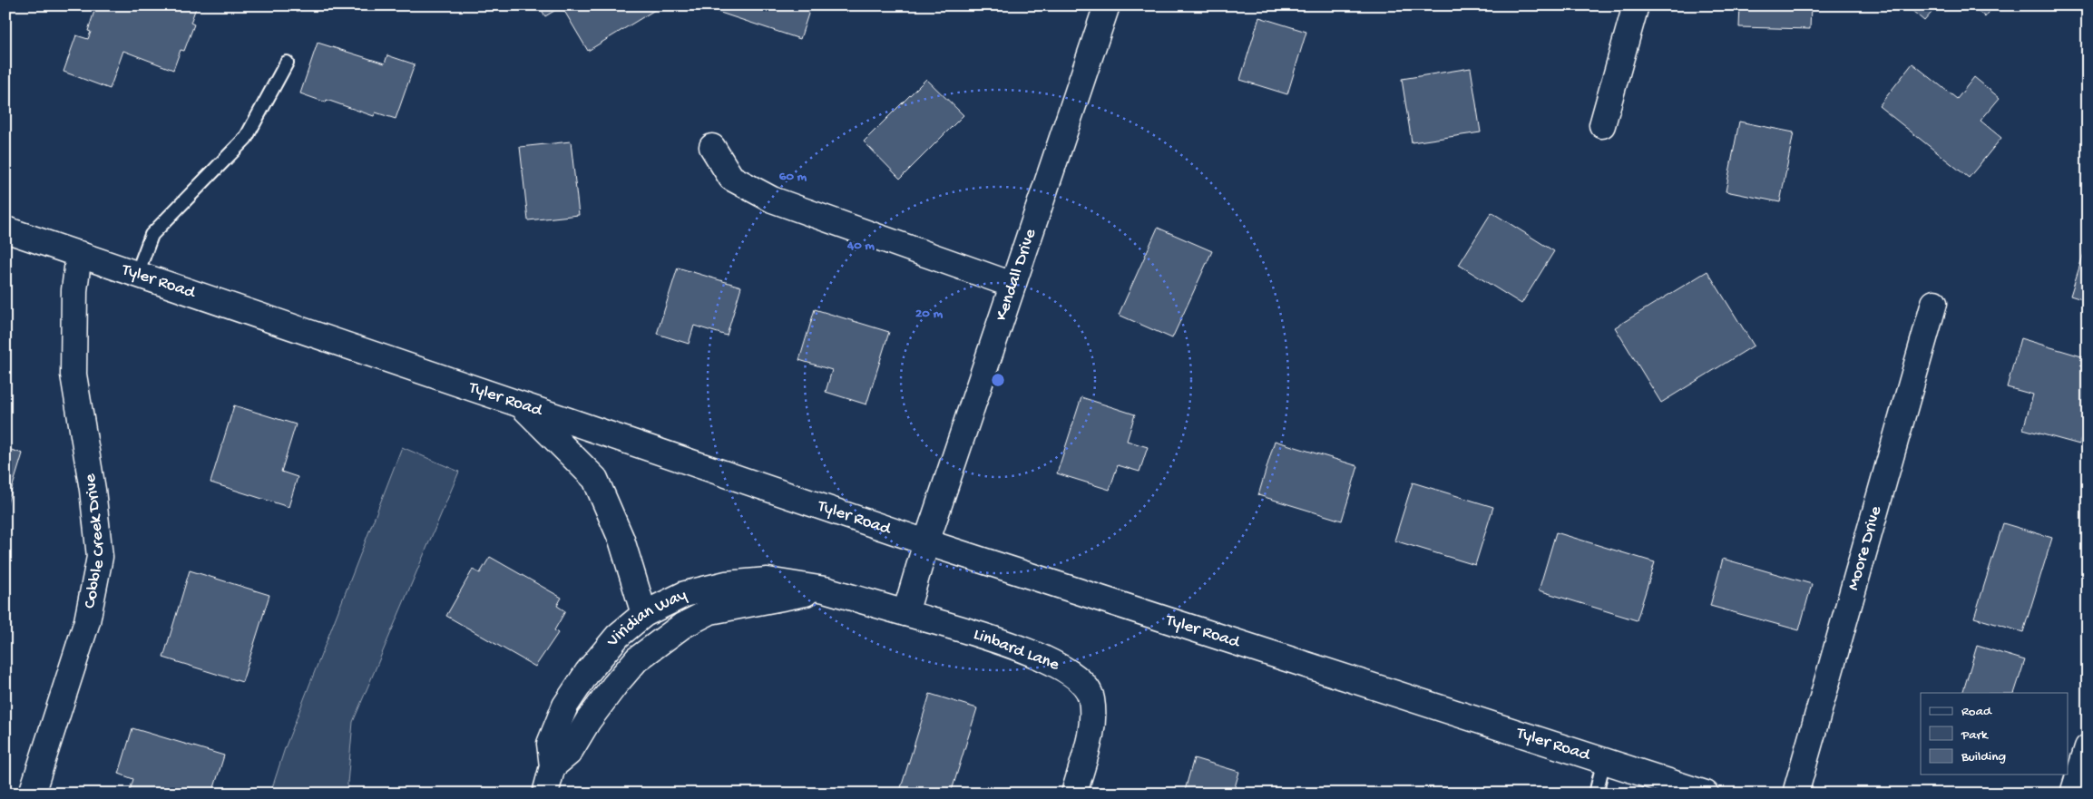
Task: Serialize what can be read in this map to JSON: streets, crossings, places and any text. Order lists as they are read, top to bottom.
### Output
{
  "streets": {
    "street": [
      "Kendall Drive",
      "Tyler Road",
      "Cobble Creek Drive",
      "Moore Drive",
      "Viridian Way",
      "Linbard Lane"
    ]
  },
  "crossings": [
    ["Kendall Drive", "Tyler Road"],
    ["Tyler Road", "Cobble Creek Drive"],
    ["Viridian Way", "Linbard Lane"]
  ],
  "legend": ["Road", "Park", "Building"],
  "rings": ["60 m", "40 m", "20 m"]
}
